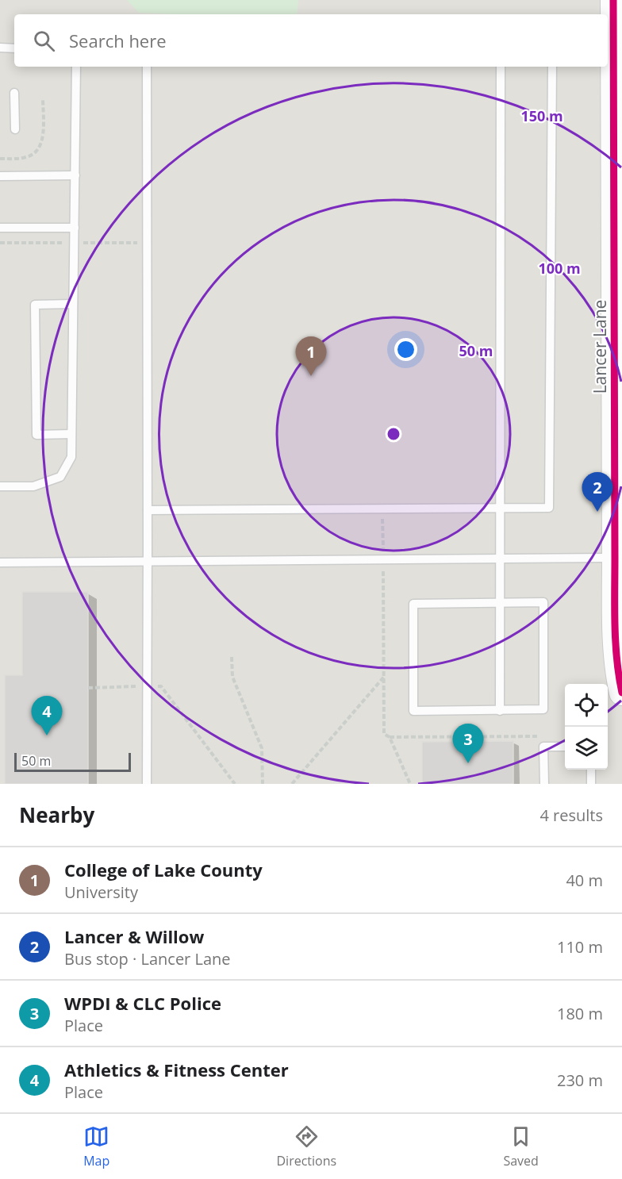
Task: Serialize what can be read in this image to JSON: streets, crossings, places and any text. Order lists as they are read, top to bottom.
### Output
{
  "streets": {
    "street": ["Lancer Lane"]
  },
  "scale_bar": "50 m",
  "page": {
    "search": "Search here",
    "pins": [
      "1",
      "2",
      "4",
      "3"
    ],
    "scale": "50 m",
    "heading": ["Nearby", "4 results"],
    "list": [
      {
        "mark": "1",
        "name": "College of Lake County",
        "note": "University",
        "value": "40 m"
      },
      {
        "mark": "2",
        "name": "Lancer & Willow",
        "note": "Bus stop · Lancer Lane",
        "value": "110 m"
      },
      {
        "mark": "3",
        "name": "WPDI & CLC Police",
        "note": "Place",
        "value": "180 m"
      },
      {
        "mark": "4",
        "name": "Athletics & Fitness Center",
        "note": "Place",
        "value": "230 m"
      }
    ],
    "nav": ["Map", "Directions", "Saved"]
  },
  "rings": ["150 m", "100 m", "50 m"]
}
